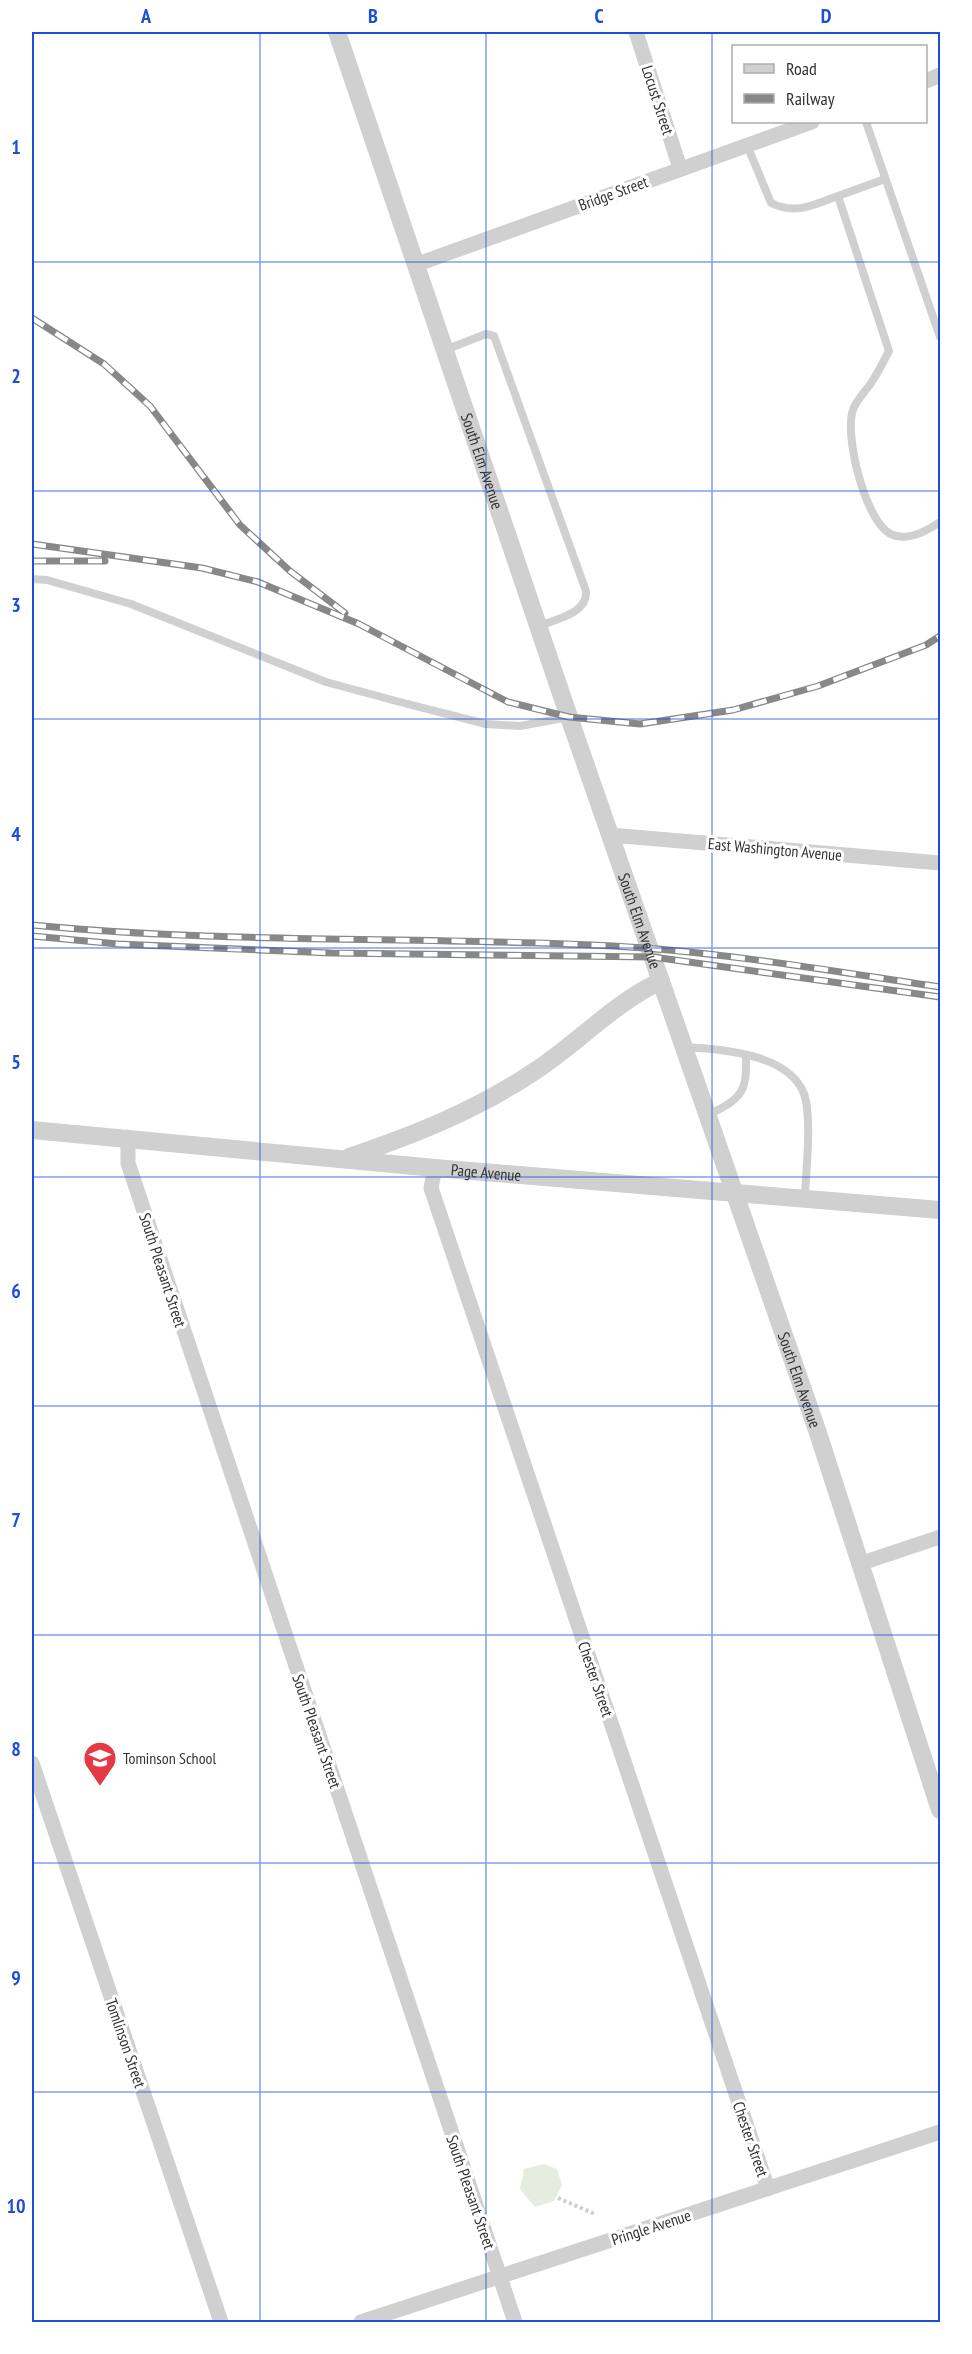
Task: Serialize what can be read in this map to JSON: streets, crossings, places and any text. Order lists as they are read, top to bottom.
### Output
{
  "streets": {
    "street": [
      "Locust Street",
      "Bridge Street",
      "South Elm Avenue",
      "East Washington Avenue",
      "Page Avenue",
      "South Pleasant Street",
      "Chester Street",
      "Tomlinson Street",
      "Pringle Avenue"
    ]
  },
  "crossings": [
    ["Locust Street", "Bridge Street"],
    ["Bridge Street", "South Elm Avenue"],
    ["South Elm Avenue", "East Washington Avenue"],
    ["South Elm Avenue", "Page Avenue"],
    ["Page Avenue", "South Pleasant Street"],
    ["Page Avenue", "Chester Street"],
    ["South Pleasant Street", "Pringle Avenue"],
    ["Chester Street", "Pringle Avenue"]
  ],
  "places": {
    "school or university": ["Tominson School"]
  },
  "legend": ["Road", "Railway"],
  "grid": {
    "columns": [
      "A",
      "B",
      "C",
      "D"
    ],
    "rows": [
      "1",
      "2",
      "3",
      "4",
      "5",
      "6",
      "7",
      "8",
      "9",
      "10"
    ]
  }
}
